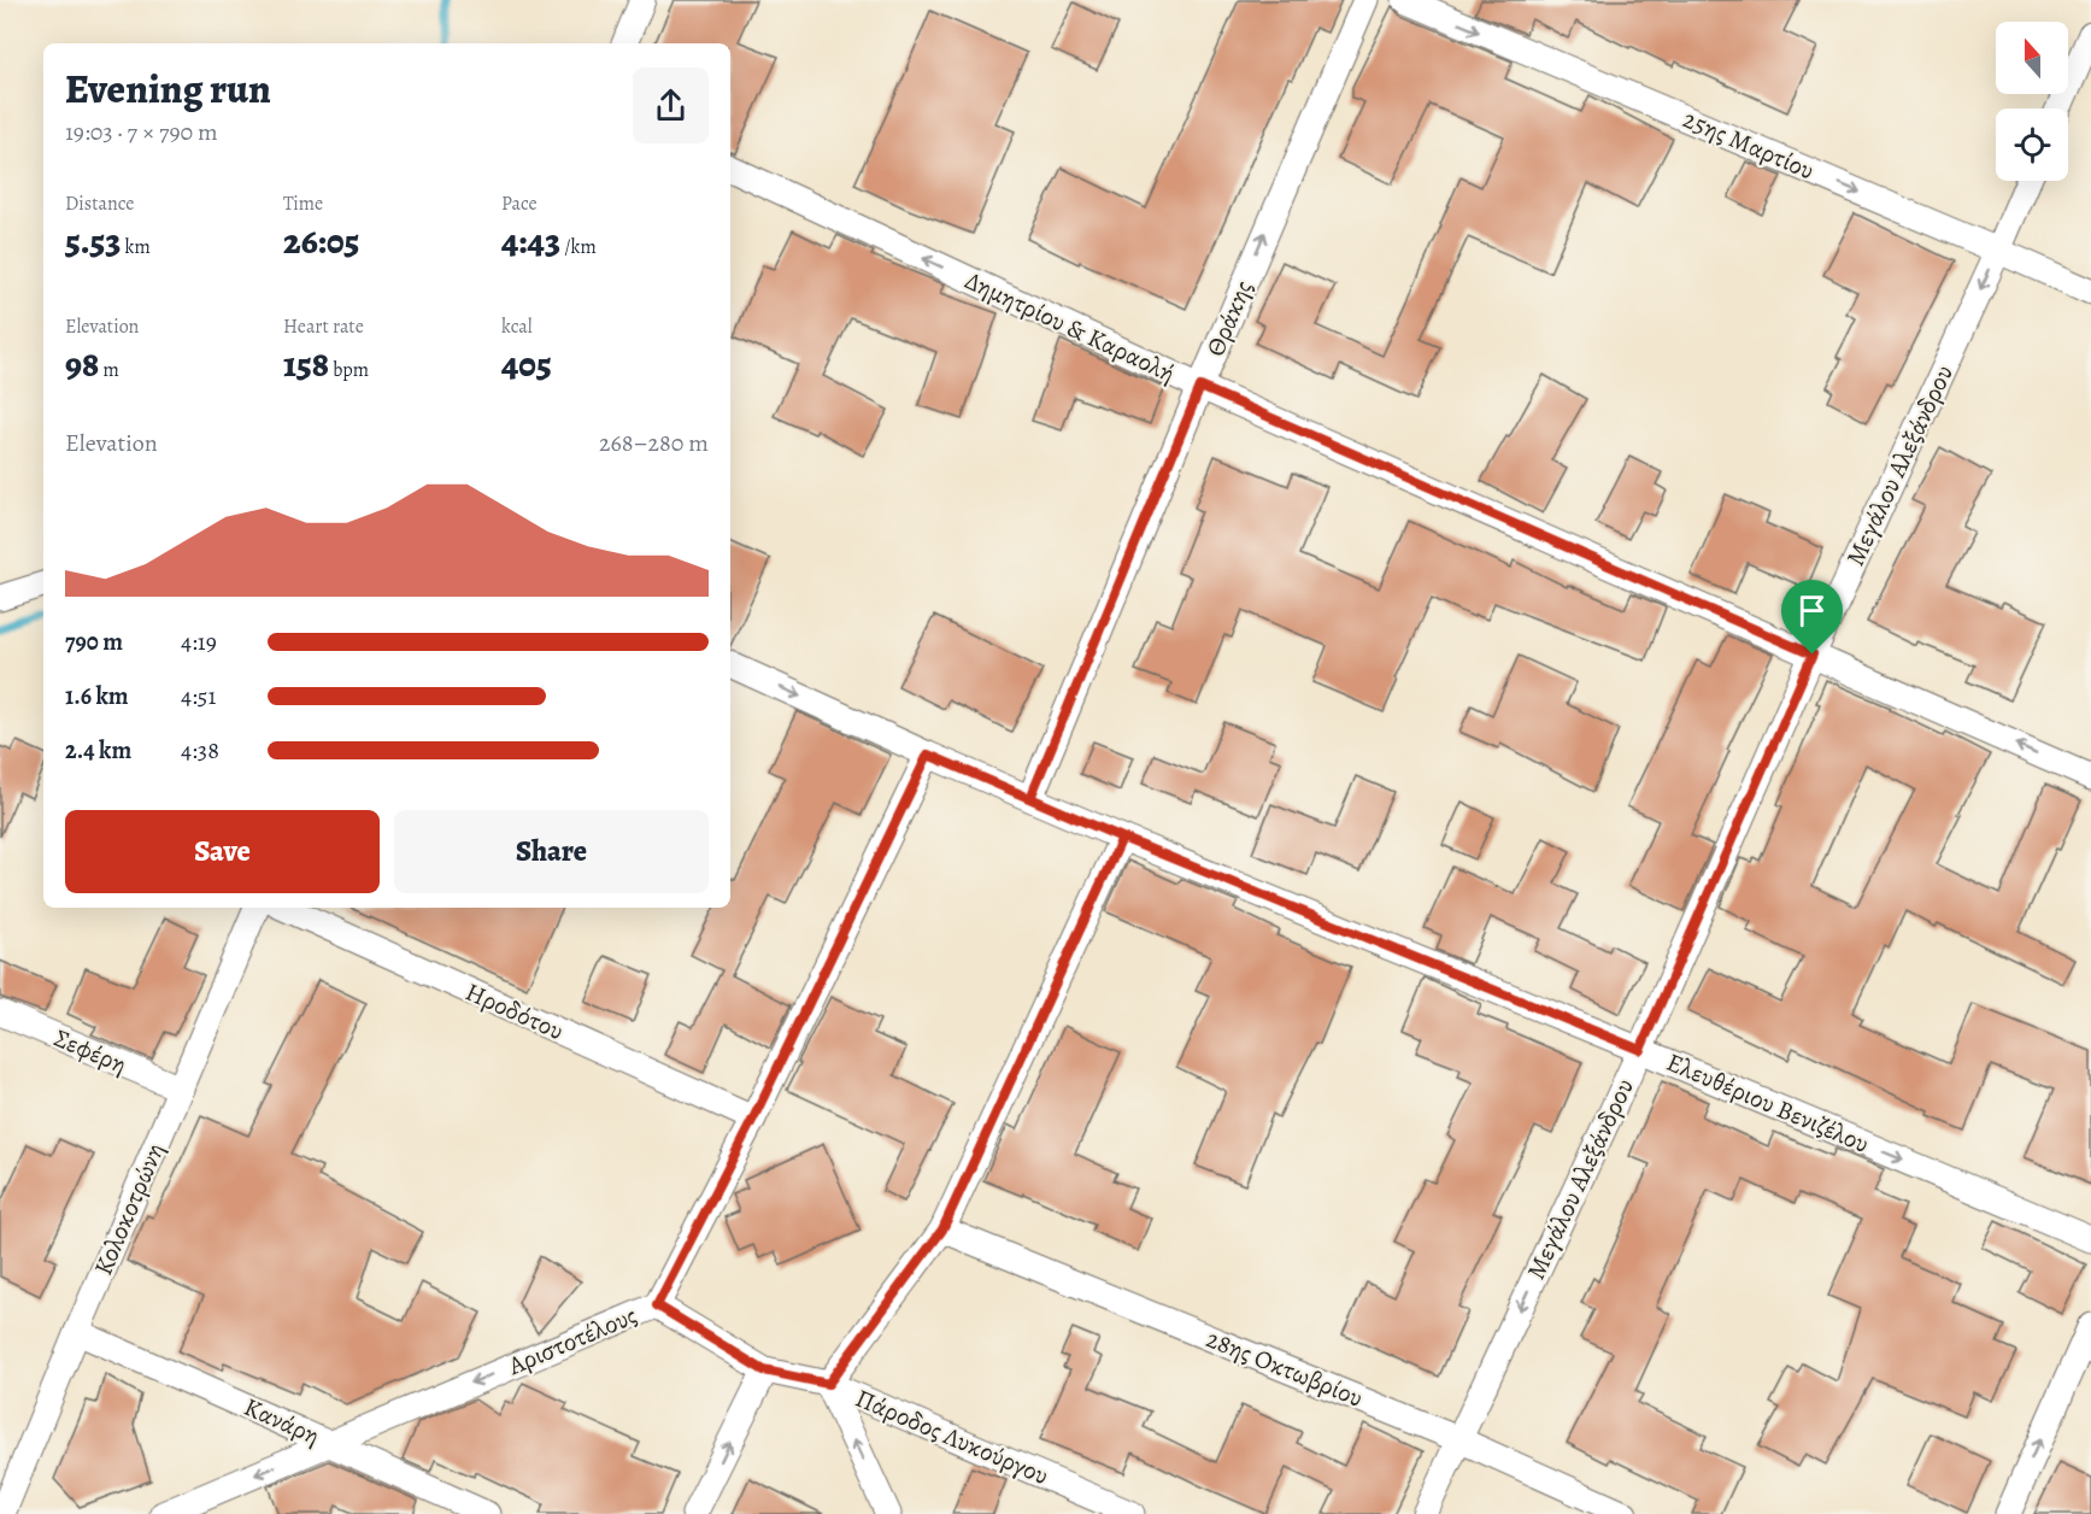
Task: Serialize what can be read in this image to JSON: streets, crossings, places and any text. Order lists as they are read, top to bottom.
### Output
{
  "streets": {
    "street": [
      "25ης Μαρτίου",
      "Θράκης",
      "Δημητρίου & Καραολή",
      "Μεγάλου Αλεξάνδρου",
      "Ηροδότου",
      "Σεφέρη",
      "Ελευθέριου Βενιζέλου",
      "Κολοκοτρώνη",
      "Αριστοτέλους",
      "28ης Οκτωβρίου",
      "Κανάρη",
      "Πάροδος Λυκούργου"
    ]
  },
  "crossings": [
    ["25ης Μαρτίου", "Μεγάλου Αλεξάνδρου"],
    ["Θράκης", "Δημητρίου & Καραολή"],
    ["Θράκης", "Ελευθέριου Βενιζέλου"],
    ["Δημητρίου & Καραολή", "Μεγάλου Αλεξάνδρου"],
    ["Μεγάλου Αλεξάνδρου", "Ελευθέριου Βενιζέλου"],
    ["Μεγάλου Αλεξάνδρου", "28ης Οκτωβρίου"],
    ["Ηροδότου", "Αριστοτέλους"],
    ["Σεφέρη", "Κολοκοτρώνη"],
    ["Ελευθέριου Βενιζέλου", "Αριστοτέλους"],
    ["Κολοκοτρώνη", "Κανάρη"],
    ["Αριστοτέλους", "Κανάρη"],
    ["Αριστοτέλους", "Πάροδος Λυκούργου"]
  ],
  "one_way": [
    "25ης Μαρτίου",
    "Θράκης",
    "Δημητρίου & Καραολή",
    "Μεγάλου Αλεξάνδρου",
    "Ελευθέριου Βενιζέλου",
    "Αριστοτέλους"
  ],
  "north": "top",
  "page": {
    "heading": ["Evening run", "19:03 · 7 × 790 m"],
    "stats": [
      ["Distance", "5.53 km"],
      ["Time", "26:05"],
      ["Pace", "4:43 /km"],
      ["Elevation", "98 m"],
      ["Heart rate", "158 bpm"],
      ["kcal", "405"]
    ],
    "chart": ["Elevation", "268–280 m"],
    "list": [
      {
        "name": "790 m",
        "note": "4:19"
      },
      {
        "name": "1.6 km",
        "note": "4:51"
      },
      {
        "name": "2.4 km",
        "note": "4:38"
      }
    ],
    "buttons": ["Save", "Share"]
  }
}
